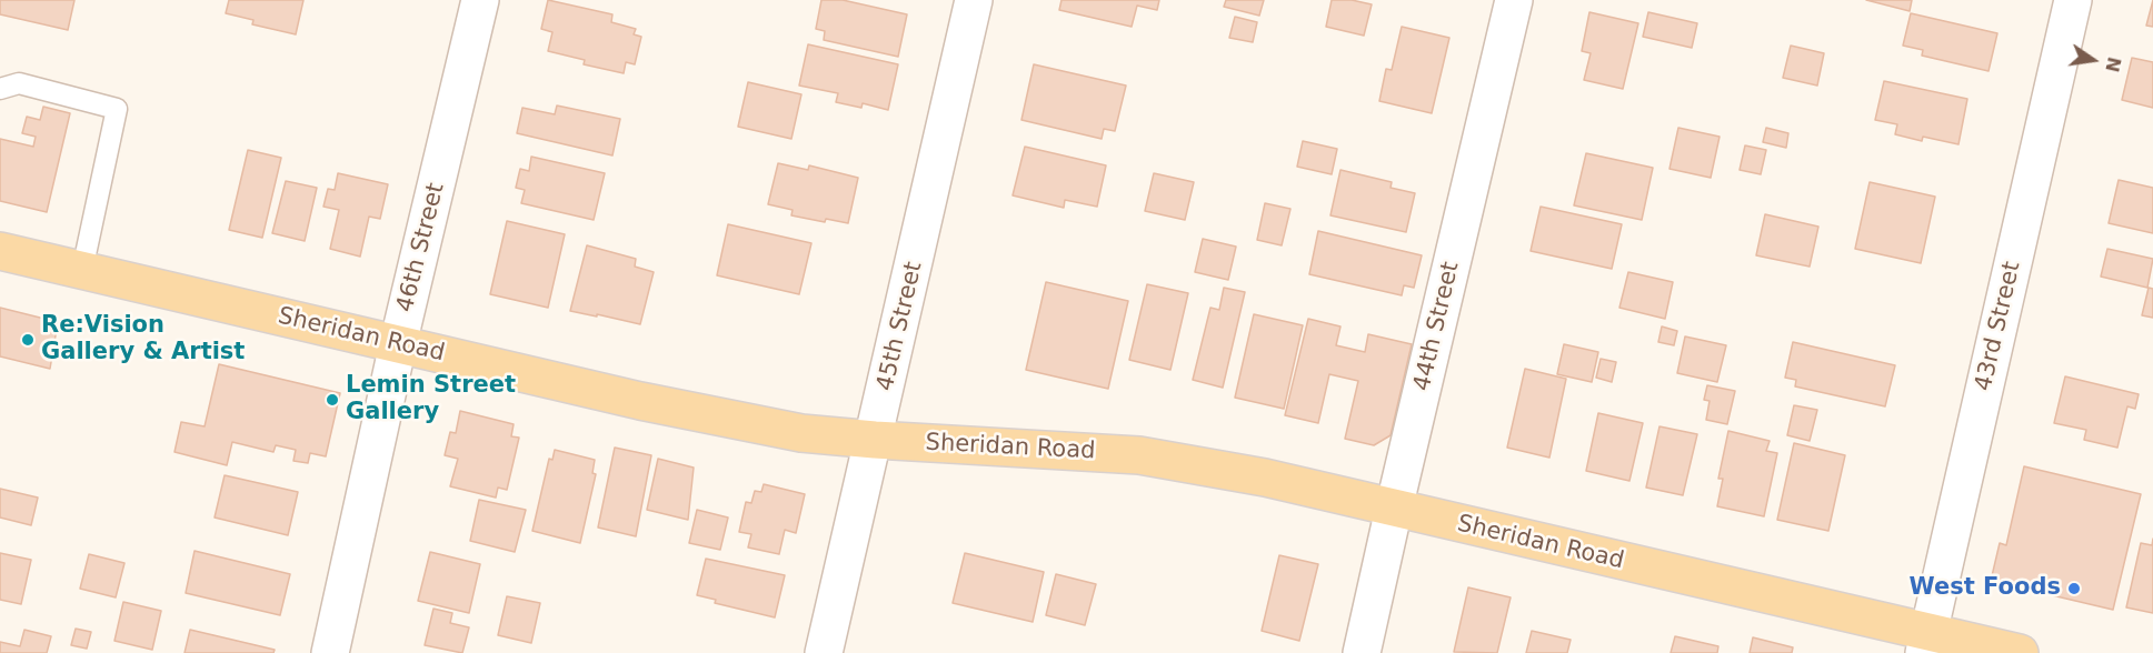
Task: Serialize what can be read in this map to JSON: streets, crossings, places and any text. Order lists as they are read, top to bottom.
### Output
{
  "streets": {
    "main road": ["Sheridan Road"],
    "street": [
      "46th Street",
      "45th Street",
      "44th Street",
      "43rd Street"
    ]
  },
  "crossings": [
    ["46th Street", "Sheridan Road"],
    ["45th Street", "Sheridan Road"],
    ["44th Street", "Sheridan Road"],
    ["43rd Street", "Sheridan Road"]
  ],
  "places": ["Re:Vision Gallery & Artist", "Lemin Street Gallery", "West Foods"],
  "north": "right"
}
